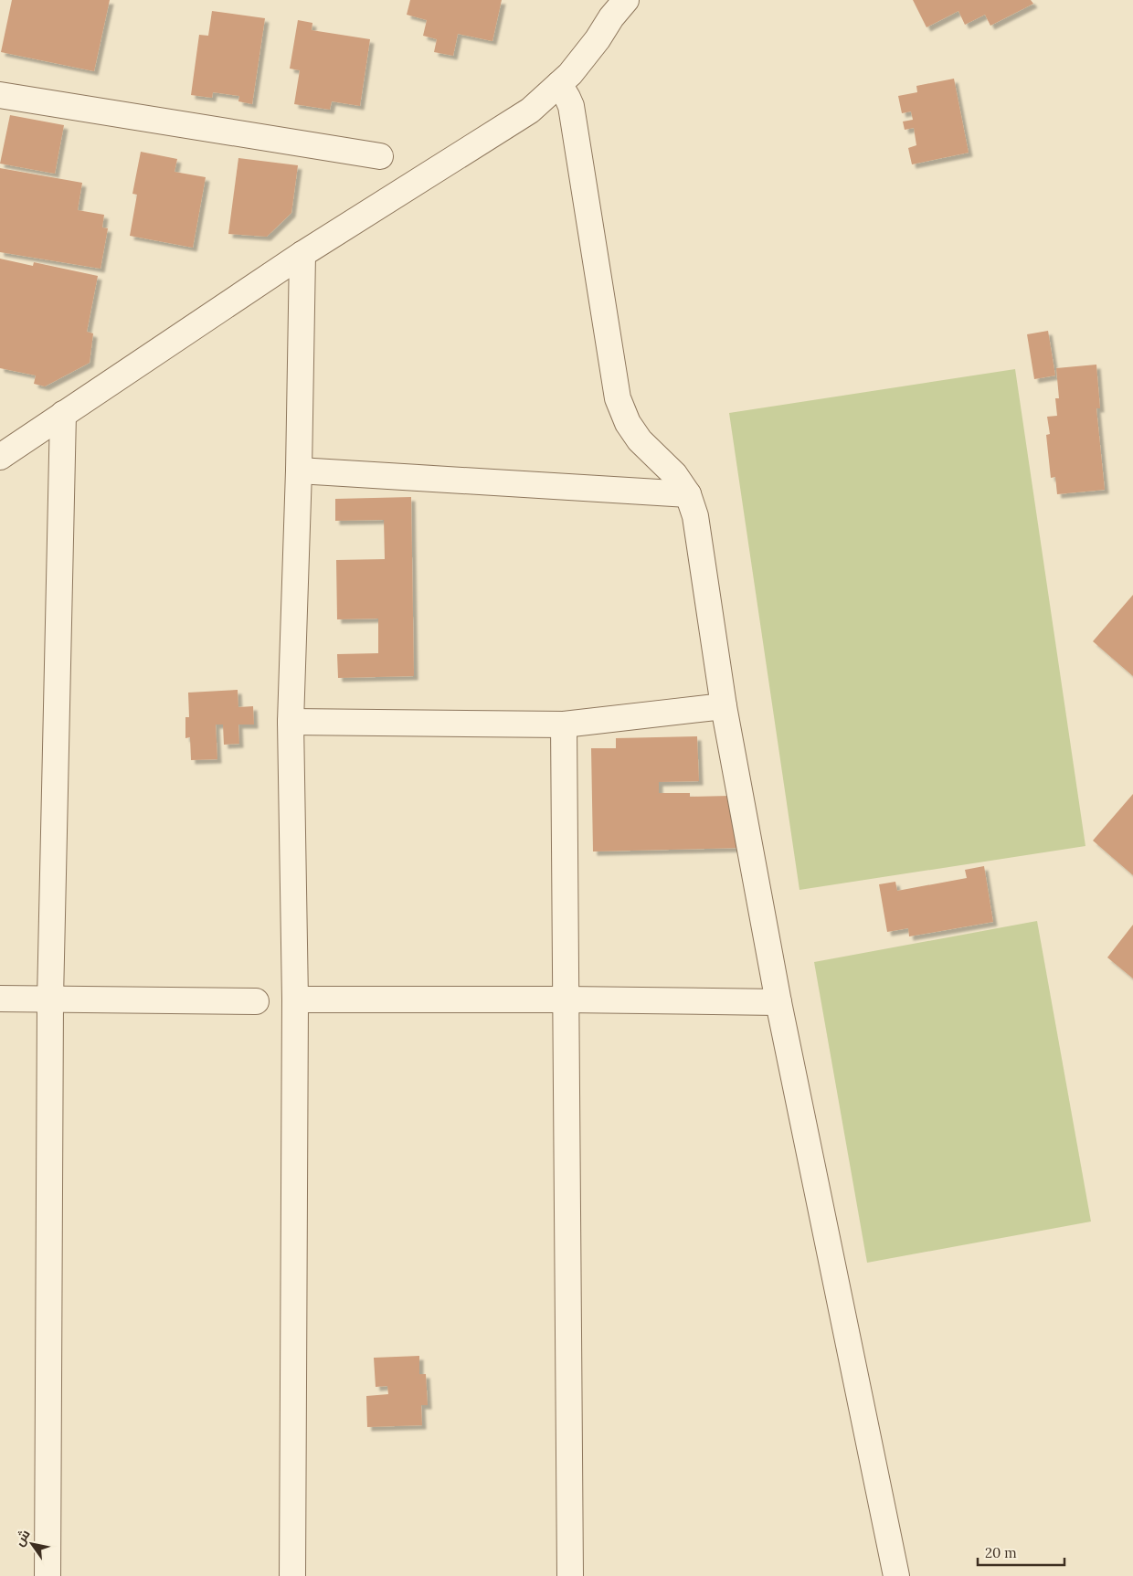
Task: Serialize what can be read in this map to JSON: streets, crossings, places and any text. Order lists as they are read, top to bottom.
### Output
{
  "scale_bar": "20 m",
  "north": "top left"
}
